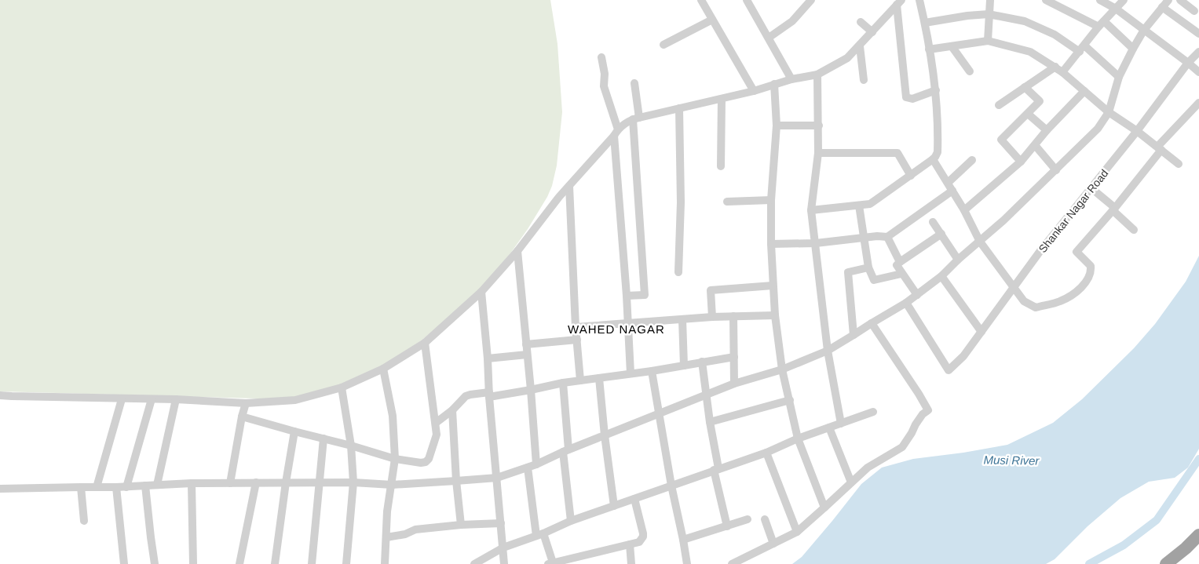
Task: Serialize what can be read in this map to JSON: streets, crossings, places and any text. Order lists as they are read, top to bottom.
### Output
{
  "streets": {
    "street": ["Shankar Nagar Road"]
  },
  "districts": ["WAHED NAGAR"],
  "water": ["Musi River"]
}
